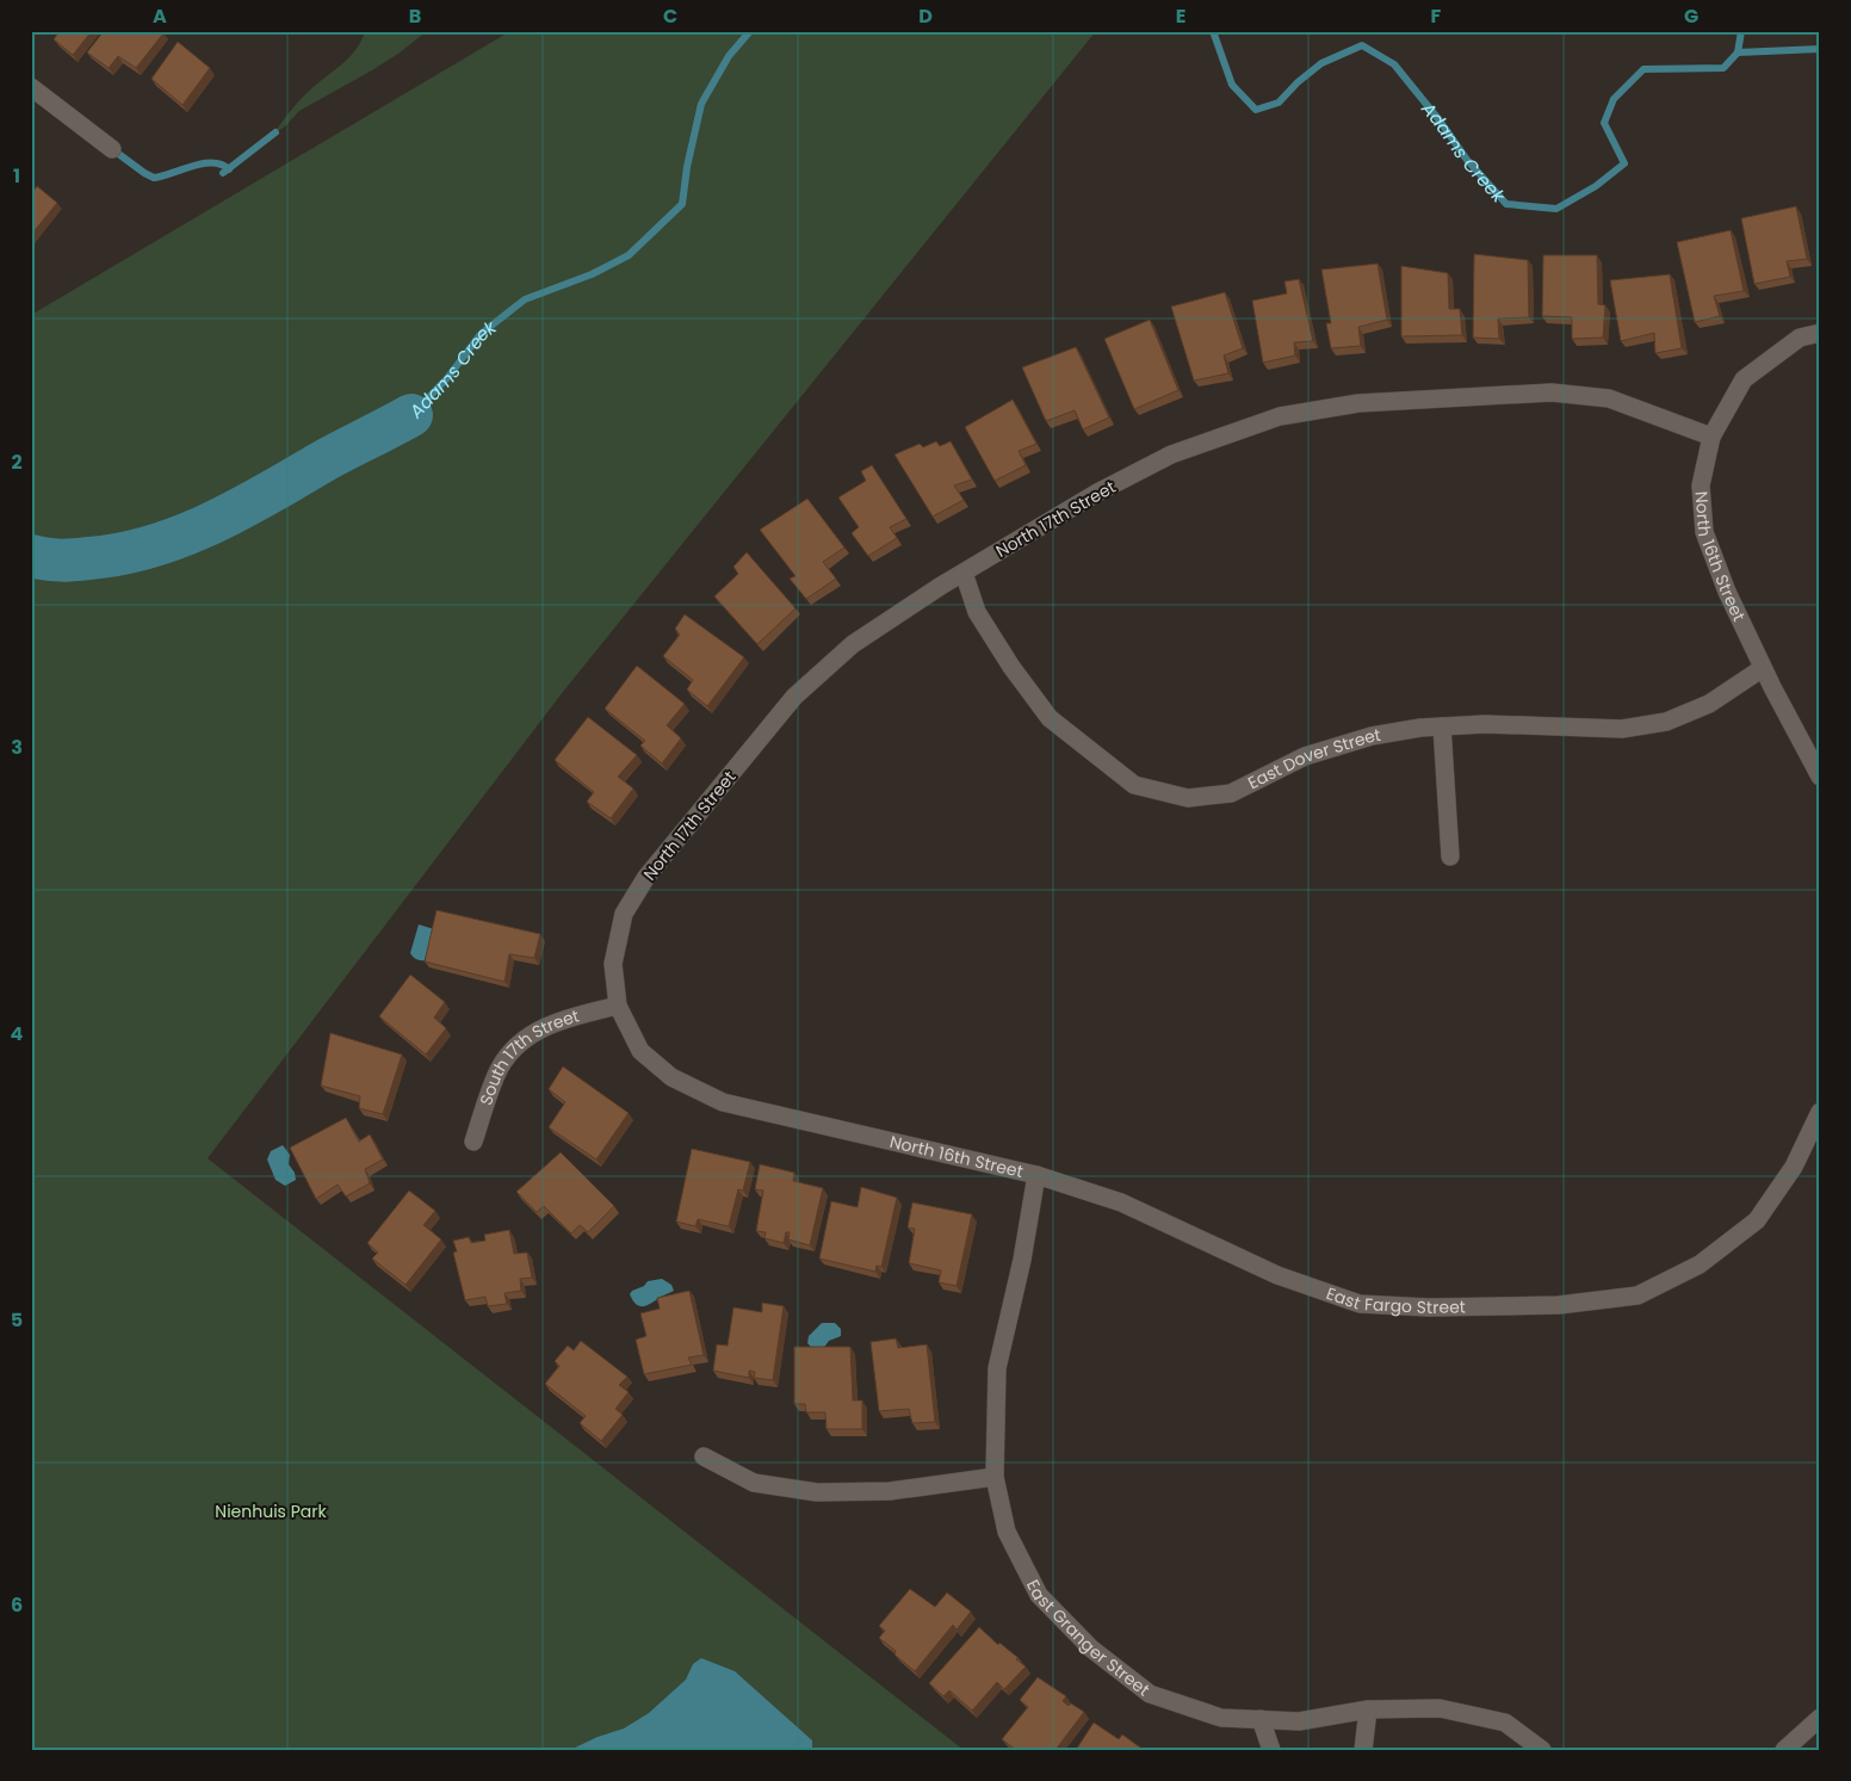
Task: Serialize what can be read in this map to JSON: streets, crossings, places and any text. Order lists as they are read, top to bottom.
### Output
{
  "streets": {
    "street": [
      "North 17th Street",
      "North 16th Street",
      "East Dover Street",
      "South 17th Street",
      "East Fargo Street",
      "East Granger Street"
    ]
  },
  "crossings": [
    ["North 17th Street", "North 16th Street"],
    ["North 17th Street", "East Dover Street"],
    ["North 17th Street", "South 17th Street"],
    ["North 16th Street", "East Dover Street"],
    ["North 16th Street", "South 17th Street"],
    ["North 16th Street", "East Fargo Street"],
    ["North 16th Street", "East Granger Street"]
  ],
  "water": ["Adams Creek"],
  "parks": ["Nienhuis Park"],
  "grid": {
    "columns": [
      "A",
      "B",
      "C",
      "D",
      "E",
      "F",
      "G"
    ],
    "rows": [
      "1",
      "2",
      "3",
      "4",
      "5",
      "6"
    ]
  }
}
